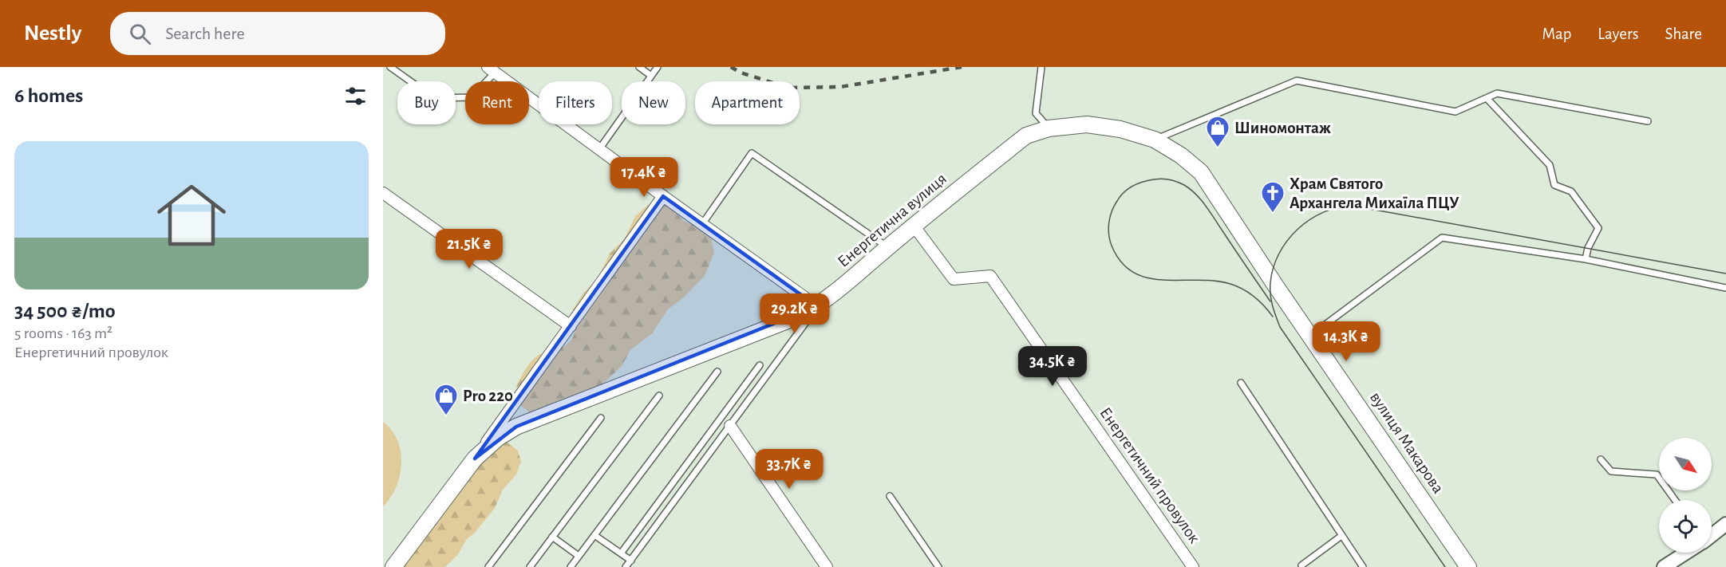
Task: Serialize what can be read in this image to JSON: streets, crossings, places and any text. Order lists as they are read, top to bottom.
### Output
{
  "streets": {
    "main road": ["Енергетична вулиця", "вулиця Макарова"],
    "street": ["Енергетичний провулок"]
  },
  "crossings": [
    ["Енергетична вулиця", "вулиця Макарова"],
    ["Енергетична вулиця", "Енергетичний провулок"]
  ],
  "places": {
    "shop": ["Шиномонтаж", "Pro 220"],
    "church": ["Храм Святого Архангела Михаїла ПЦУ"]
  },
  "north": "bottom right",
  "page": {
    "header": "Nestly",
    "search": "Search here",
    "nav": ["Map", "Layers", "Share"],
    "heading": "6 homes",
    "chip": [
      "Buy",
      "Rent",
      "Filters",
      "New",
      "Apartment"
    ],
    "list": [
      {
        "name": "34 500 ₴/mo",
        "note": "5 rooms · 163 m² · Енергетичний провулок"
      }
    ],
    "price": [
      "17.4K ₴",
      "21.5K ₴",
      "29.2K ₴",
      "14.3K ₴",
      "34.5K ₴",
      "33.7K ₴"
    ]
  }
}
